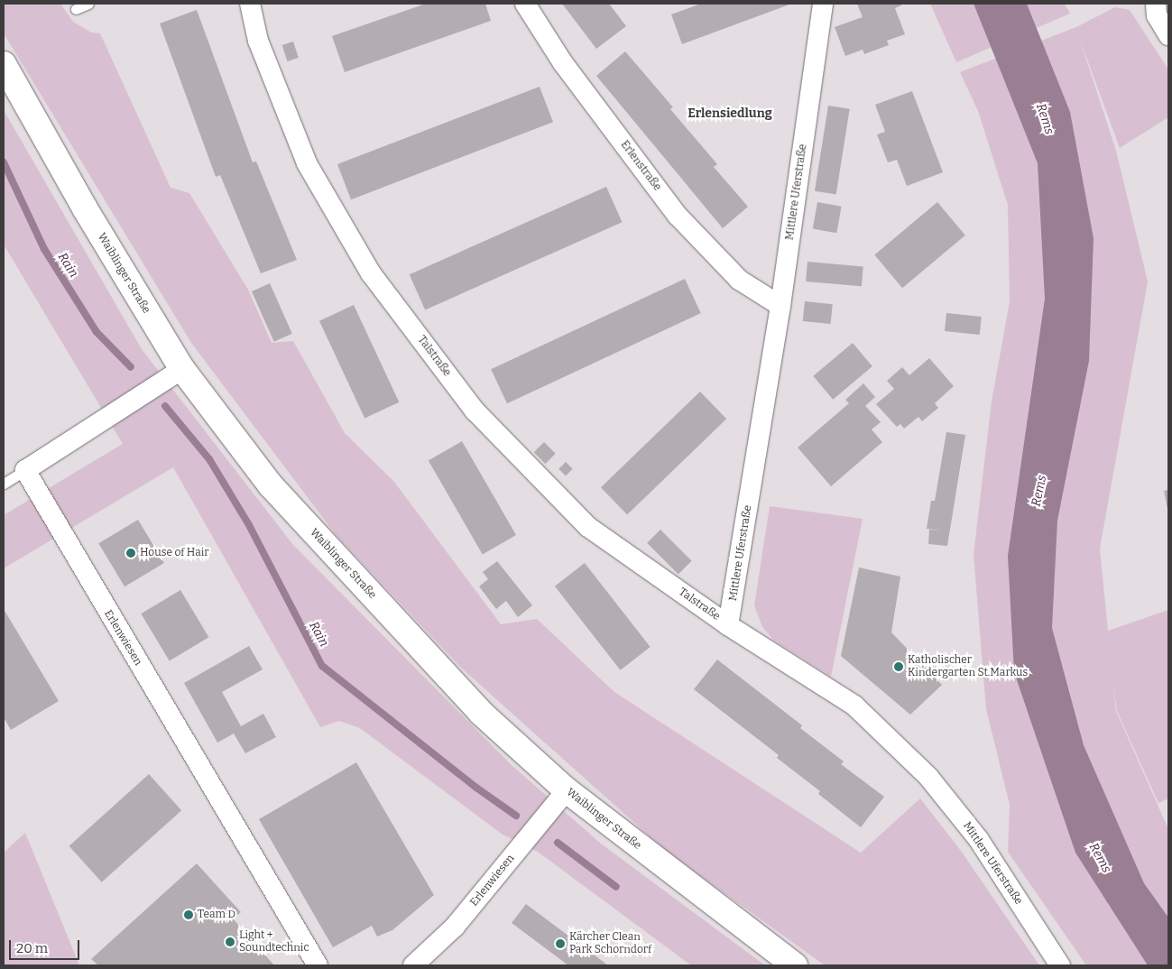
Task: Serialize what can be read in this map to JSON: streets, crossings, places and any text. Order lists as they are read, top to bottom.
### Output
{
  "streets": {
    "main road": ["Waiblinger Straße"],
    "street": [
      "Erlenstraße",
      "Mittlere Uferstraße",
      "Talstraße",
      "Erlenwiesen"
    ]
  },
  "crossings": [
    ["Erlenstraße", "Mittlere Uferstraße"],
    ["Mittlere Uferstraße", "Talstraße"],
    ["Waiblinger Straße", "Erlenwiesen"]
  ],
  "districts": ["Erlensiedlung"],
  "water": ["Rems", "Rain"],
  "places": [
    "House of Hair",
    "Katholischer Kindergarten St.Markus",
    "Team D",
    "Light + Soundtechnic",
    "Kärcher Clean Park Schorndorf"
  ],
  "scale_bar": "20 m"
}
